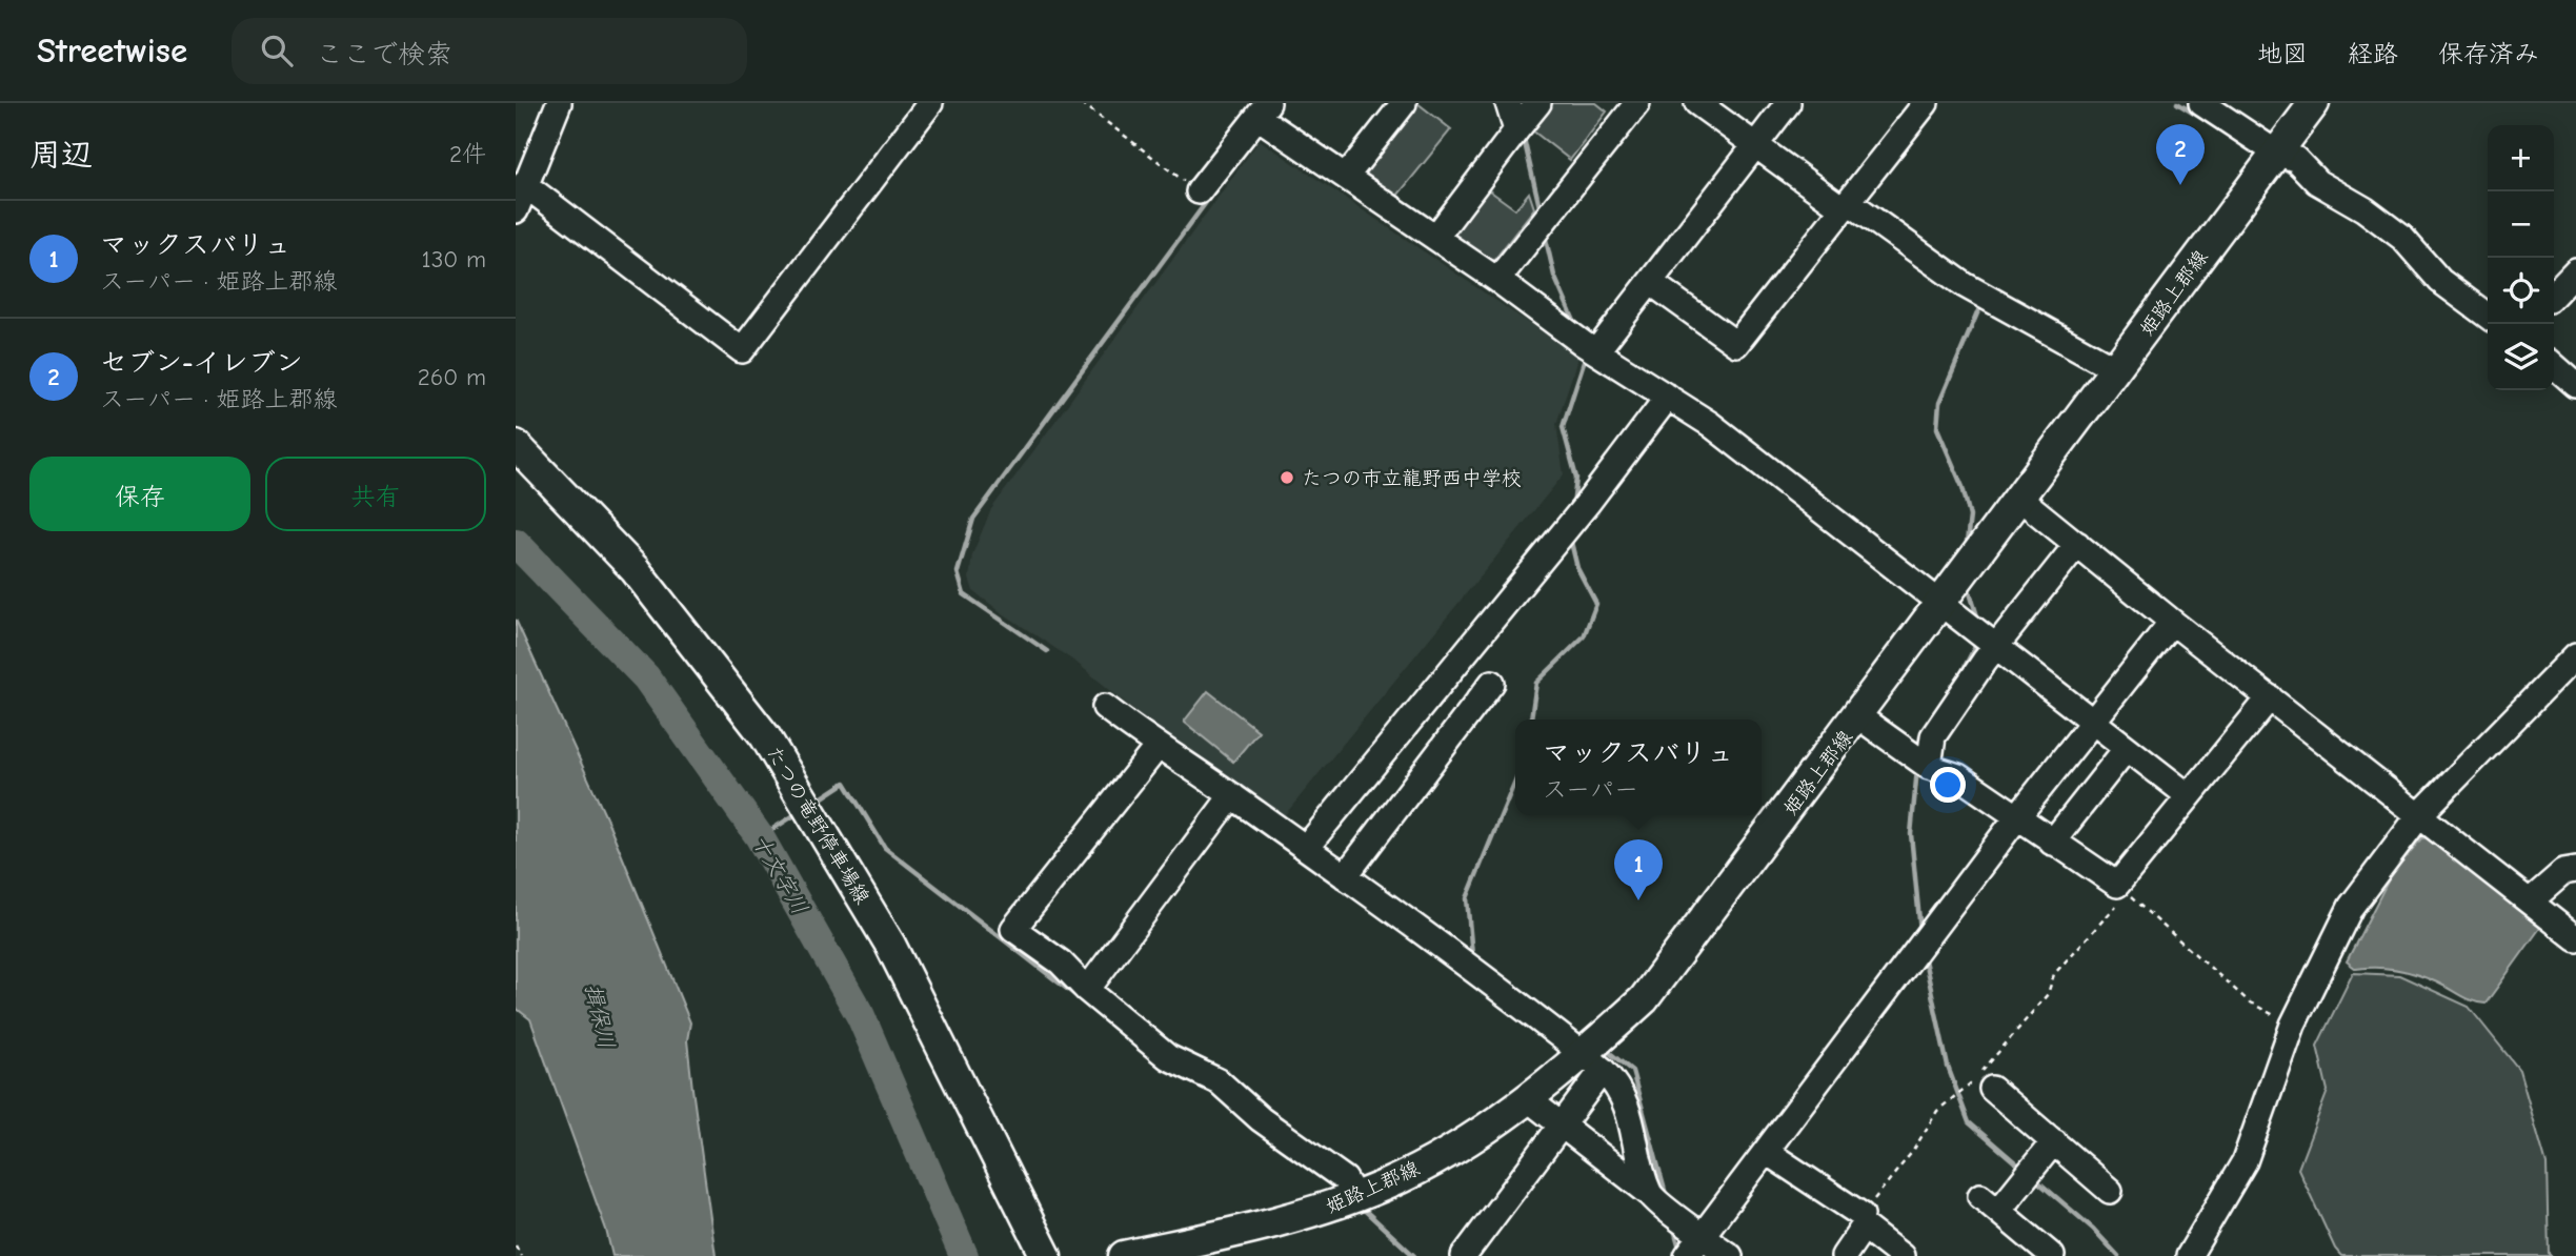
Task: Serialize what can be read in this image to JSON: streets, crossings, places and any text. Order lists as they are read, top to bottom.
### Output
{
  "streets": {
    "main road": ["姫路上郡線", "たつの竜野停車場線"]
  },
  "water": ["十文字川", "揖保川"],
  "places": ["たつの市立龍野西中学校"],
  "page": {
    "header": "Streetwise",
    "search": "ここで検索",
    "nav": ["地図", "経路", "保存済み"],
    "heading": ["周辺", "2件"],
    "pins": ["2", "1"],
    "map_buttons": ["+", "−"],
    "list": [
      {
        "mark": "1",
        "name": "マックスバリュ",
        "note": "スーパー · 姫路上郡線",
        "value": "130 m"
      },
      {
        "mark": "2",
        "name": "セブン-イレブン",
        "note": "スーパー · 姫路上郡線",
        "value": "260 m"
      }
    ],
    "buttons": ["保存", "共有"],
    "popup": ["マックスバリュ", "スーパー"]
  }
}
